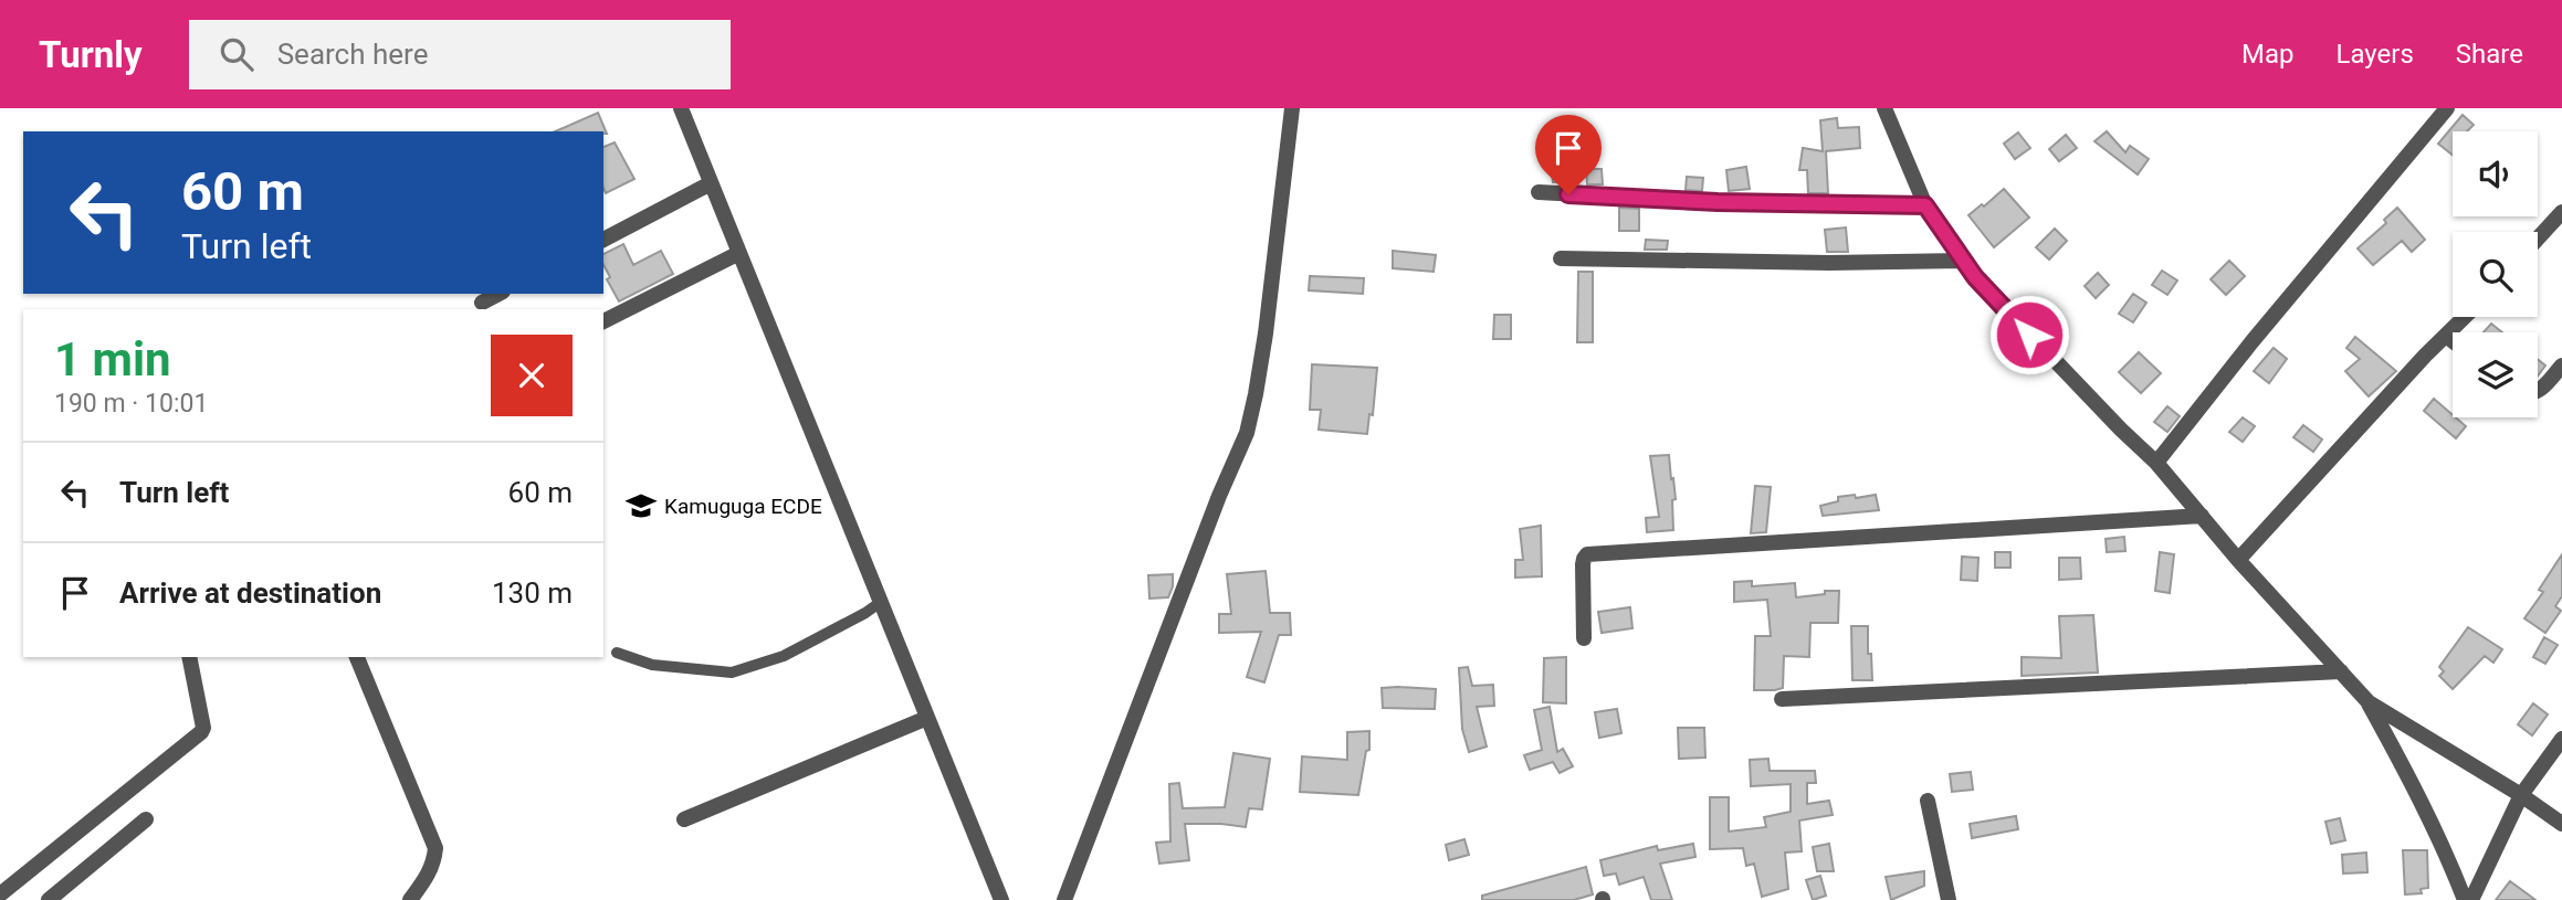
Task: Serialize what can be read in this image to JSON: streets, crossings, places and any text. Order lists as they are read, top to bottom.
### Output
{
  "places": {
    "school or university": ["Kamuguga ECDE"]
  },
  "page": {
    "header": "Turnly",
    "search": "Search here",
    "nav": ["Map", "Layers", "Share"],
    "turn": ["60 m", "Turn left"],
    "heading": ["1 min", "190 m · 10:01"],
    "list": [
      {
        "name": "Turn left",
        "value": "60 m"
      },
      {
        "name": "Arrive at destination",
        "value": "130 m"
      }
    ]
  }
}
